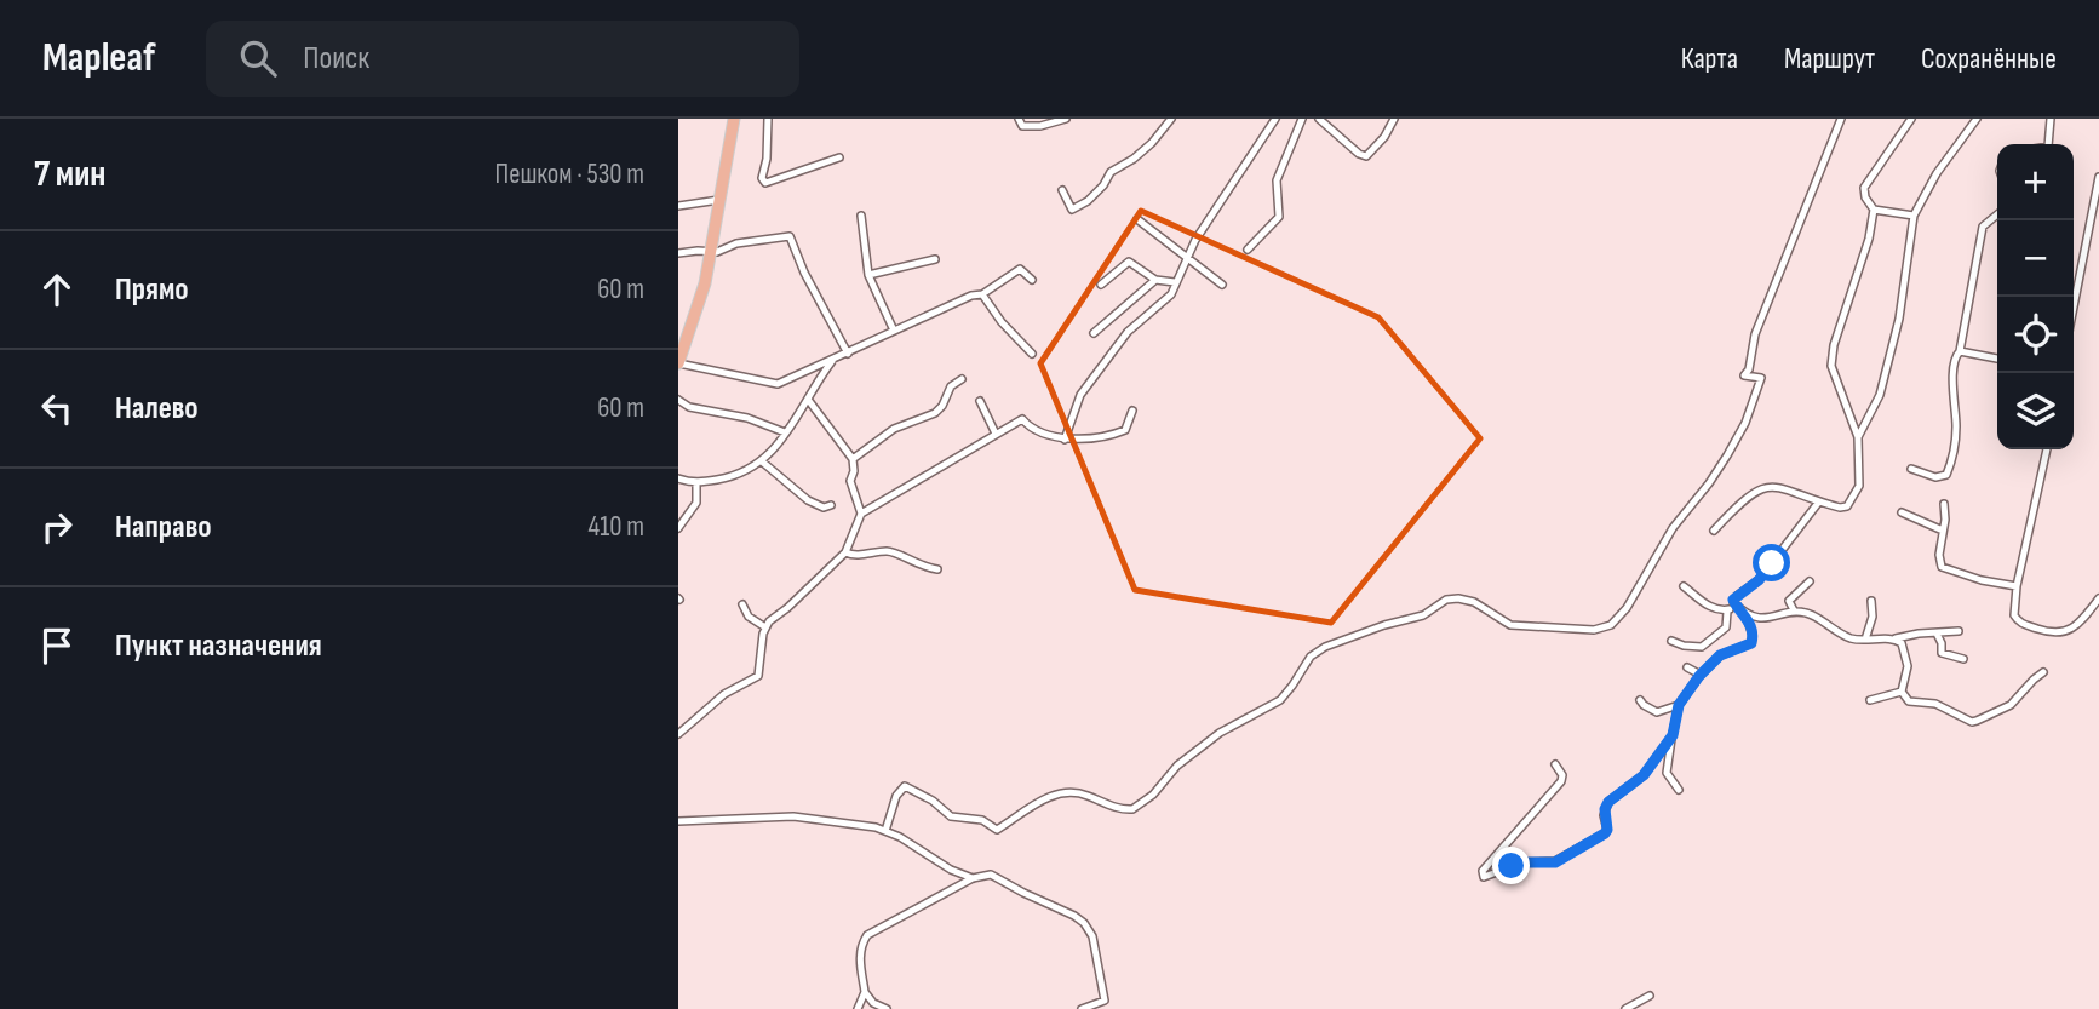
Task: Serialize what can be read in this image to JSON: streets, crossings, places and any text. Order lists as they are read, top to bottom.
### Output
{
  "page": {
    "header": "Mapleaf",
    "search": "Поиск",
    "nav": ["Карта", "Маршрут", "Сохранённые"],
    "heading": ["7 мин", "Пешком · 530 m"],
    "map_buttons": ["+", "−"],
    "list": [
      ["Прямо", "60 m"],
      ["Налево", "60 m"],
      ["Направо", "410 m"],
      "Пункт назначения"
    ]
  }
}
